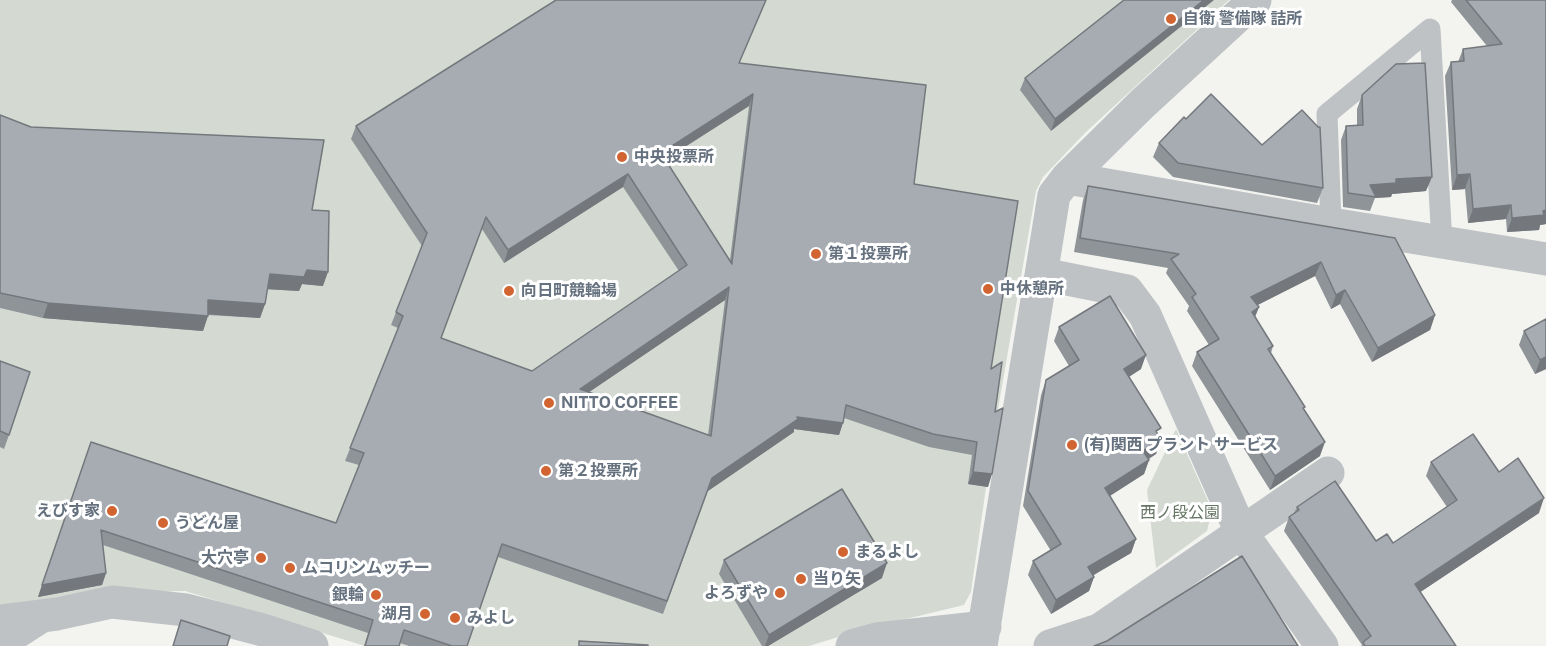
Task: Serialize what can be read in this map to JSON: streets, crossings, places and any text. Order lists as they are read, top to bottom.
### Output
{
  "parks": ["西ノ段公園"],
  "places": [
    "自衛 警備隊 詰所",
    "中央投票所",
    "第１投票所",
    "中休憩所",
    "向日町競輪場",
    "NITTO COFFEE",
    "(有)関西 プラント サービス",
    "第２投票所",
    "えびす家",
    "うどん屋",
    "まるよし",
    "大穴亭",
    "ムコリンムッチー",
    "当り矢",
    "よろずや",
    "銀輪",
    "湖月",
    "みよし"
  ]
}
